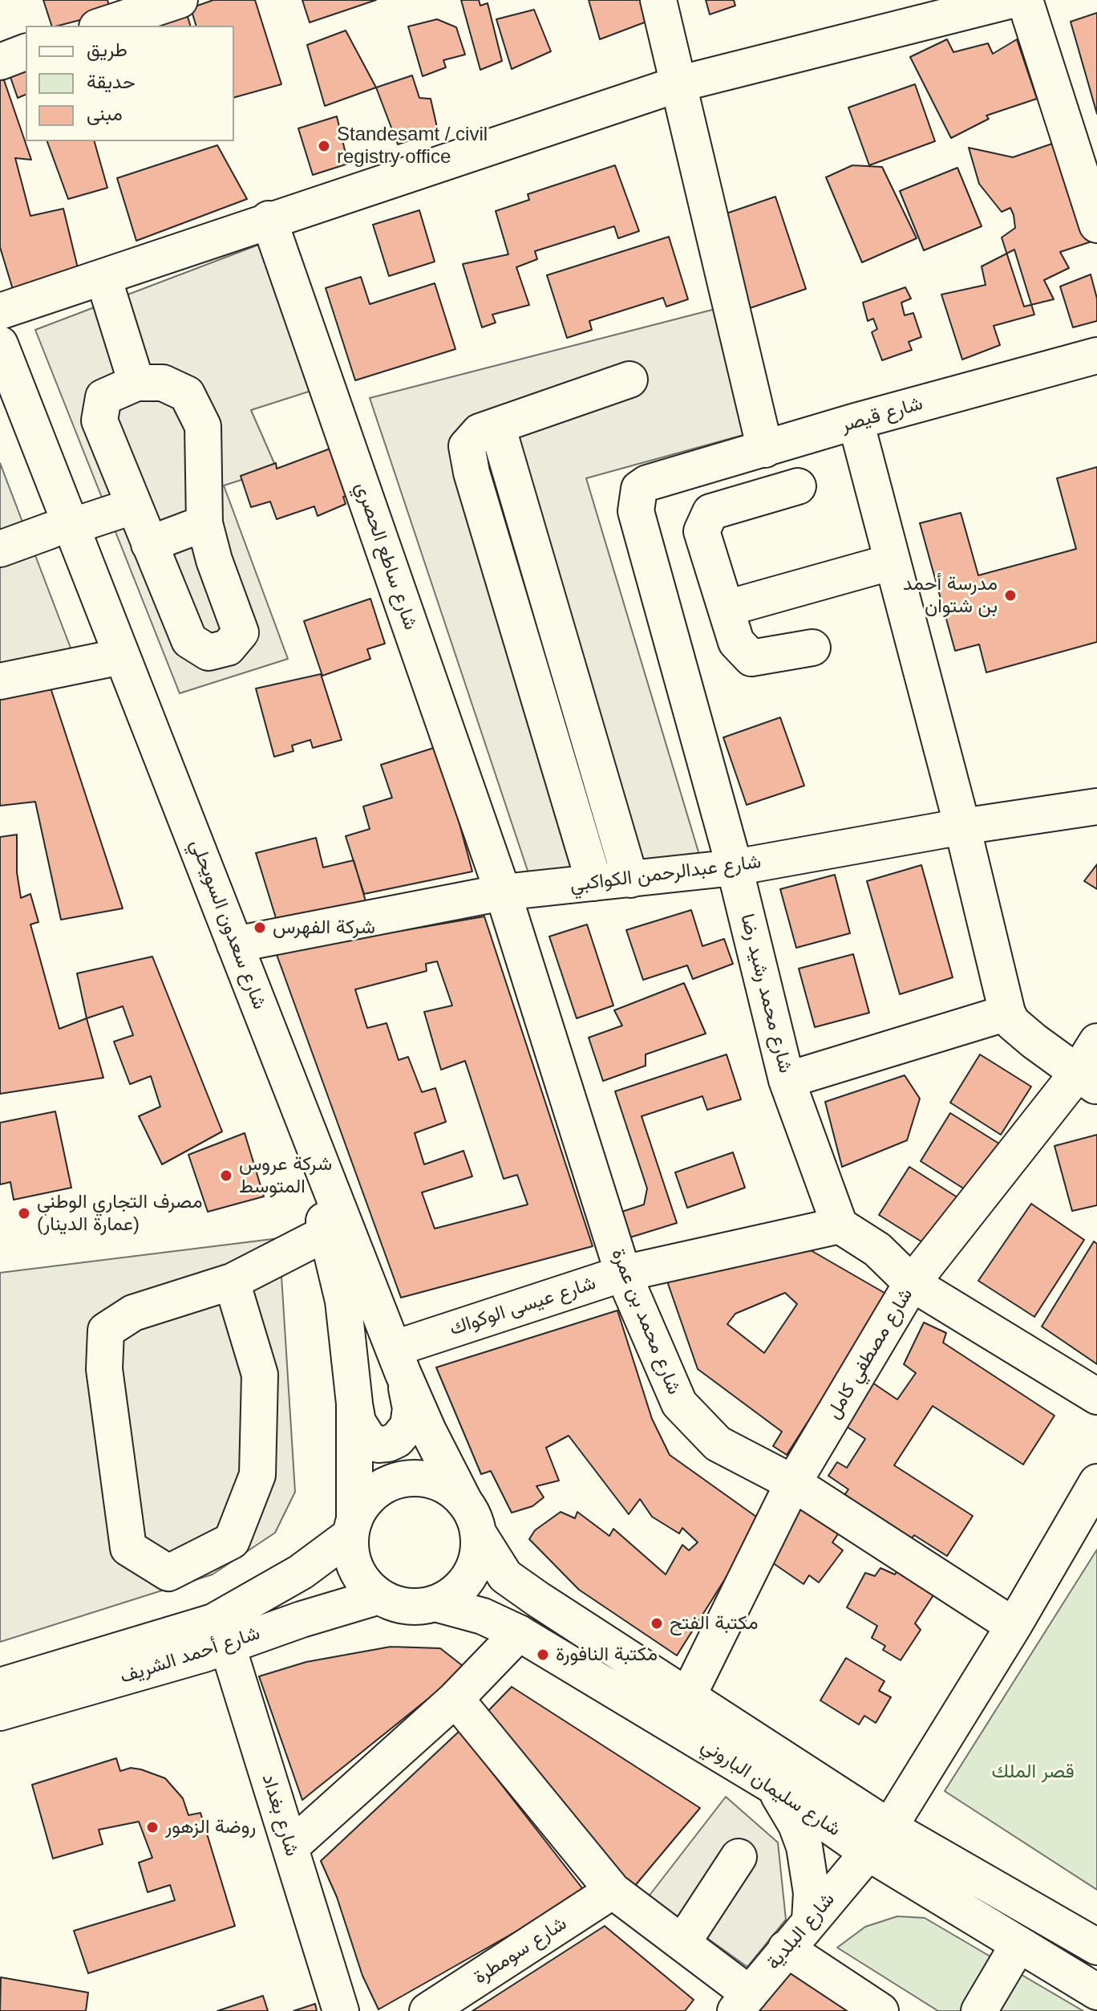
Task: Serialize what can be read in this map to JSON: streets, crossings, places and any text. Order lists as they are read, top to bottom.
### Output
{
  "streets": {
    "main road": [
      "شارع قيصر",
      "شارع ساطع الحصري",
      "شارع عبدالرحمن الكواكبي",
      "شارع سعدون السويحلي",
      "شارع محمد رشيد رضا",
      "شارع عيسى الوكواك",
      "شارع محمد بن عمرة",
      "شارع مصطفي كامل",
      "شارع أحمد الشريف",
      "شارع سليمان الباروني",
      "شارع بغداد",
      "شارع البلدية",
      "شارع سومطرة"
    ]
  },
  "crossings": [
    ["شارع قيصر", "شارع محمد رشيد رضا"],
    ["شارع ساطع الحصري", "شارع عبدالرحمن الكواكبي"],
    ["شارع ساطع الحصري", "شارع محمد بن عمرة"],
    ["شارع عبدالرحمن الكواكبي", "شارع سعدون السويحلي"],
    ["شارع عبدالرحمن الكواكبي", "شارع محمد رشيد رضا"],
    ["شارع عبدالرحمن الكواكبي", "شارع محمد بن عمرة"],
    ["شارع سعدون السويحلي", "شارع عيسى الوكواك"],
    ["شارع سعدون السويحلي", "شارع أحمد الشريف"],
    ["شارع سعدون السويحلي", "شارع سليمان الباروني"],
    ["شارع محمد رشيد رضا", "شارع عيسى الوكواك"],
    ["شارع عيسى الوكواك", "شارع محمد بن عمرة"],
    ["شارع محمد بن عمرة", "شارع مصطفي كامل"],
    ["شارع محمد بن عمرة", "شارع البلدية"],
    ["شارع مصطفي كامل", "شارع سليمان الباروني"],
    ["شارع أحمد الشريف", "شارع سليمان الباروني"],
    ["شارع أحمد الشريف", "شارع بغداد"],
    ["شارع سليمان الباروني", "شارع البلدية"]
  ],
  "parks": ["قصر الملك"],
  "places": [
    "Standesamt / civil registry office",
    "مدرسة أحمد بن شتوان",
    "شركة الفهرس",
    "شركة عروس المتوسط",
    "مصرف التجاري الوطني (عمارة الدينار)",
    "مكتبة الفتح",
    "مكتبة النافورة",
    "روضة الزهور"
  ],
  "legend": ["طريق", "حديقة", "مبنى"]
}
